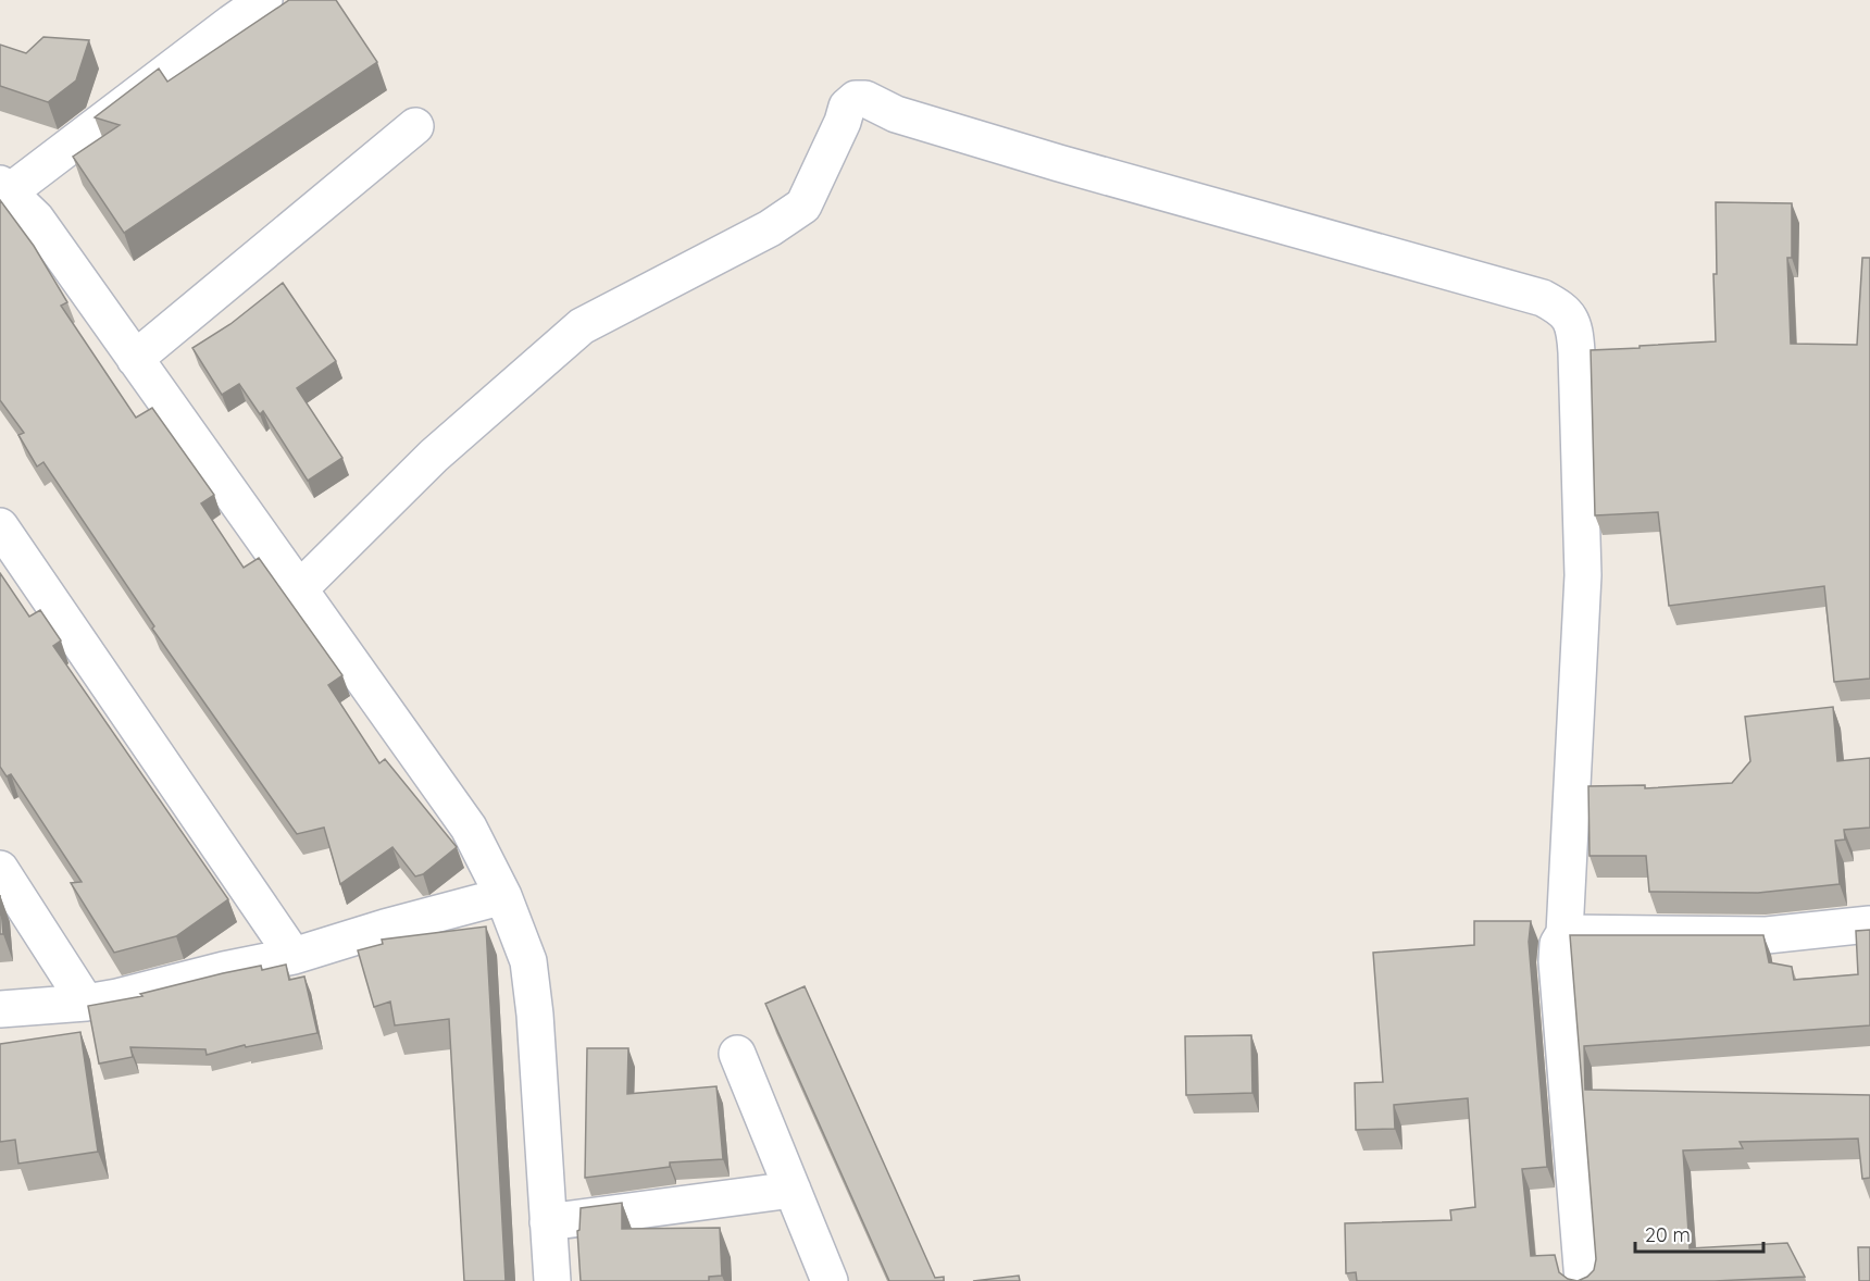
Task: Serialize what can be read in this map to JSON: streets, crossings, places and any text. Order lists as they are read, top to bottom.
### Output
{
  "scale_bar": "20 m"
}
